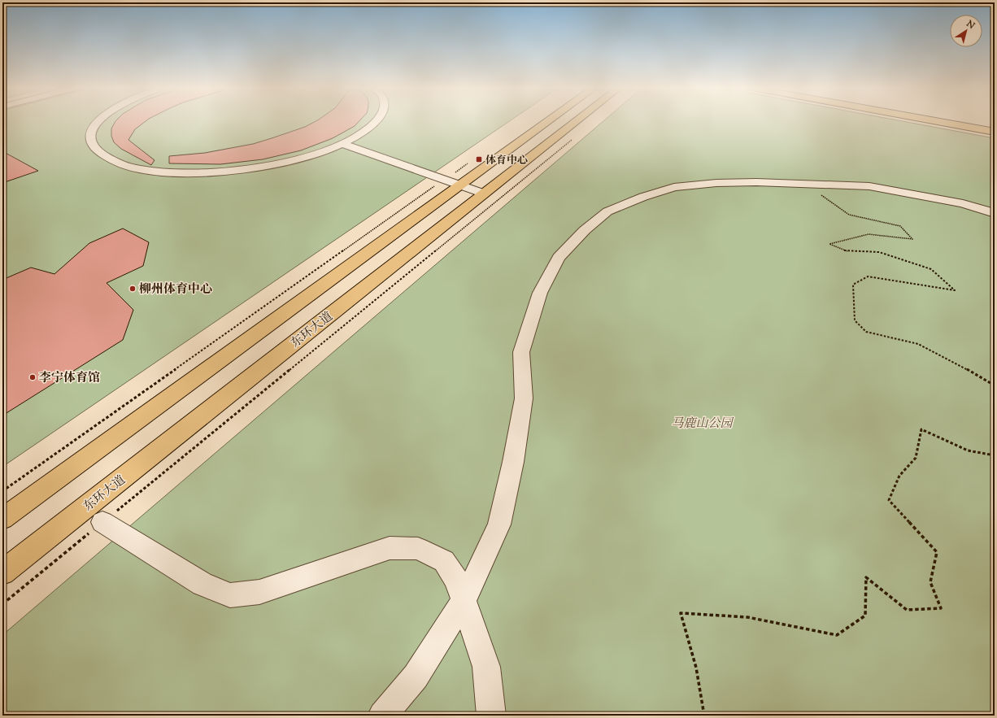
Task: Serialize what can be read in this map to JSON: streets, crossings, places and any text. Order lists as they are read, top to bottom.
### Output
{
  "streets": {
    "main road": ["东环大道"]
  },
  "parks": ["马鹿山公园"],
  "places": {
    "transit": ["体育中心"],
    "other": ["柳州体育中心", "李宁体育馆"]
  },
  "north": "top right"
}
